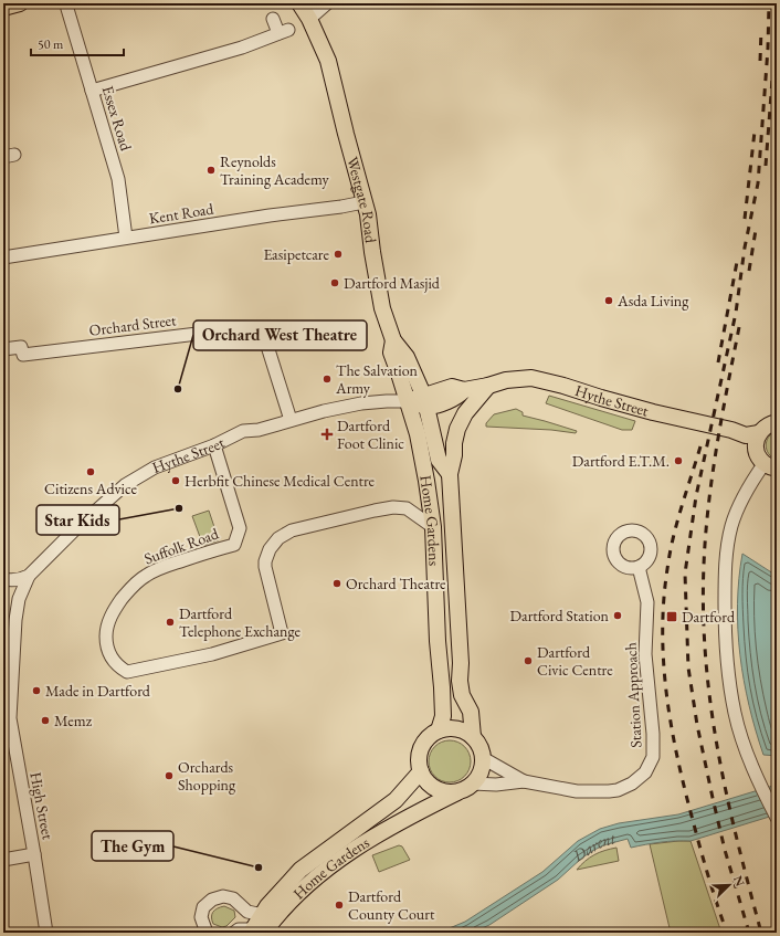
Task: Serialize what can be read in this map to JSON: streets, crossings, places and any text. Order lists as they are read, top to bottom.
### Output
{
  "streets": {
    "main road": ["Westgate Road", "Hythe Street", "Home Gardens"],
    "street": [
      "Essex Road",
      "Kent Road",
      "Orchard Street",
      "Suffolk Road",
      "Station Approach",
      "High Street"
    ]
  },
  "crossings": [
    ["Essex Road", "Kent Road"],
    ["Westgate Road", "Kent Road"],
    ["Westgate Road", "Hythe Street"],
    ["Westgate Road", "Home Gardens"],
    ["Orchard Street", "Hythe Street"],
    ["Hythe Street", "Home Gardens"],
    ["Hythe Street", "Suffolk Road"],
    ["Hythe Street", "High Street"],
    ["Home Gardens", "Suffolk Road"],
    ["Home Gardens", "Station Approach"]
  ],
  "water": ["Darent"],
  "places": {
    "other": [
      "Reynolds Training Academy",
      "Easipetcare",
      "Dartford Masjid",
      "Asda Living",
      "The Salvation Army",
      "Orchard West Theatre",
      "Dartford E.T.M.",
      "Citizens Advice",
      "Herbfit Chinese Medical Centre",
      "Star Kids",
      "Orchard Theatre",
      "Dartford Station",
      "Dartford Telephone Exchange",
      "Dartford Civic Centre",
      "Made in Dartford",
      "Memz",
      "Orchards Shopping",
      "The Gym",
      "Dartford County Court"
    ],
    "health": ["Dartford Foot Clinic"],
    "transit": ["Dartford"]
  },
  "scale_bar": "50 m",
  "north": "top right"
}
